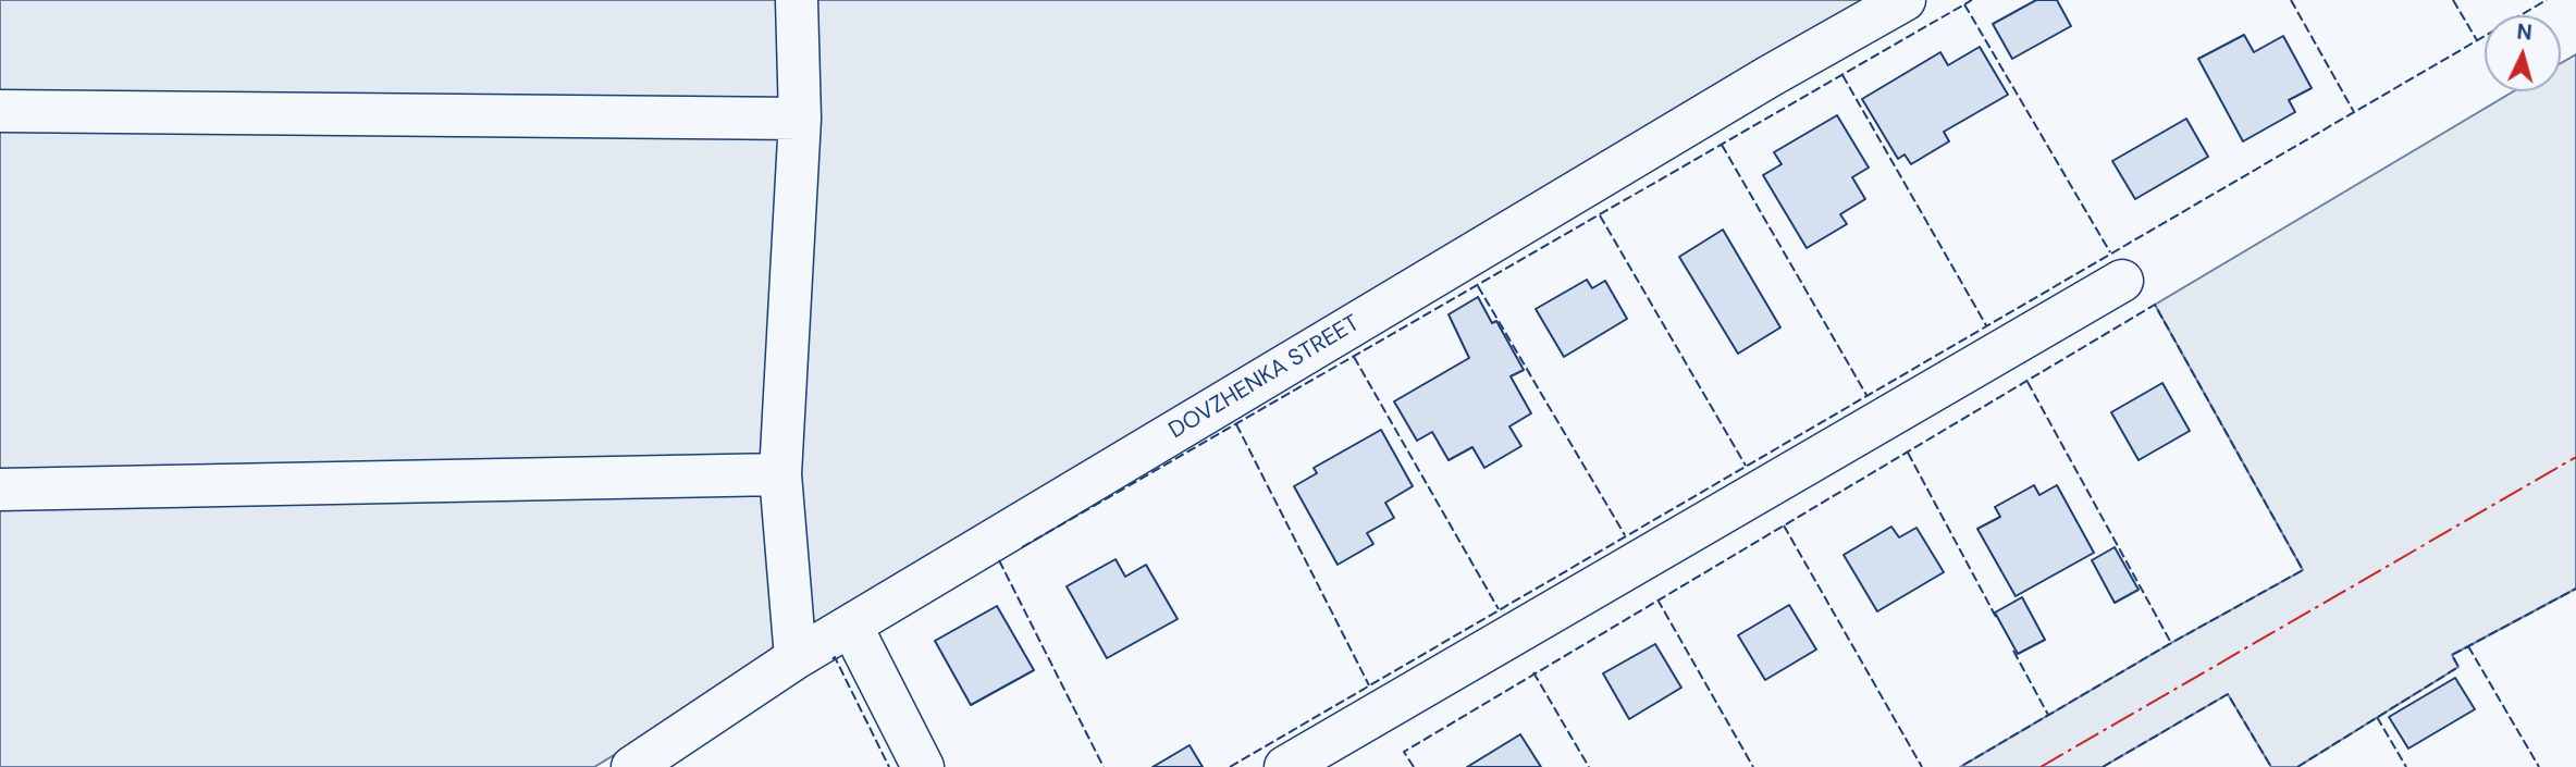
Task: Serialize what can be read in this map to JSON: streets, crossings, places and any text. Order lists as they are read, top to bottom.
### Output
{
  "streets": {
    "street": ["DOVZHENKA STREET"]
  },
  "north": "top"
}
